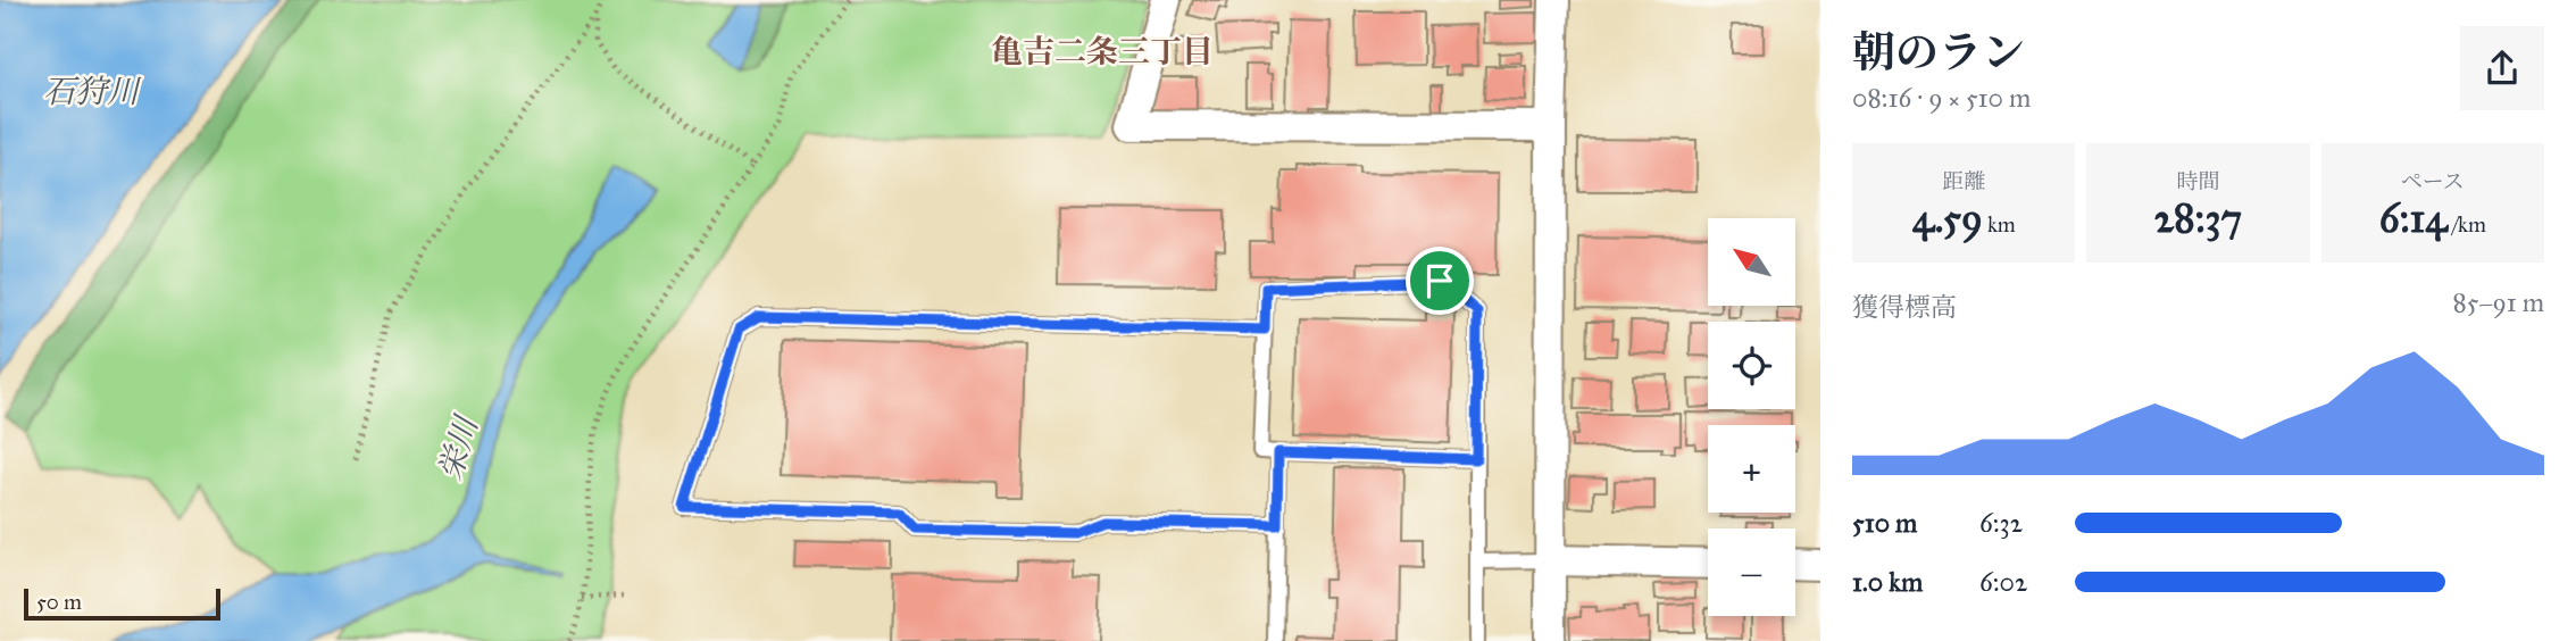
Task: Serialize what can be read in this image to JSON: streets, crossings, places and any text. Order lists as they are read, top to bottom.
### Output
{
  "districts": ["亀吉二条三丁目"],
  "water": ["石狩川", "栄川"],
  "scale_bar": "50 m",
  "north": "top left",
  "page": {
    "heading": ["朝のラン", "08:16 · 9 × 510 m"],
    "stats": [
      ["距離", "4.59 km"],
      ["時間", "28:37"],
      ["ペース", "6:14 /km"]
    ],
    "map_buttons": ["+", "−"],
    "chart": ["獲得標高", "85–91 m"],
    "list": [
      {
        "name": "510 m",
        "note": "6:32"
      },
      {
        "name": "1.0 km",
        "note": "6:02"
      }
    ],
    "scale": "50 m"
  }
}
